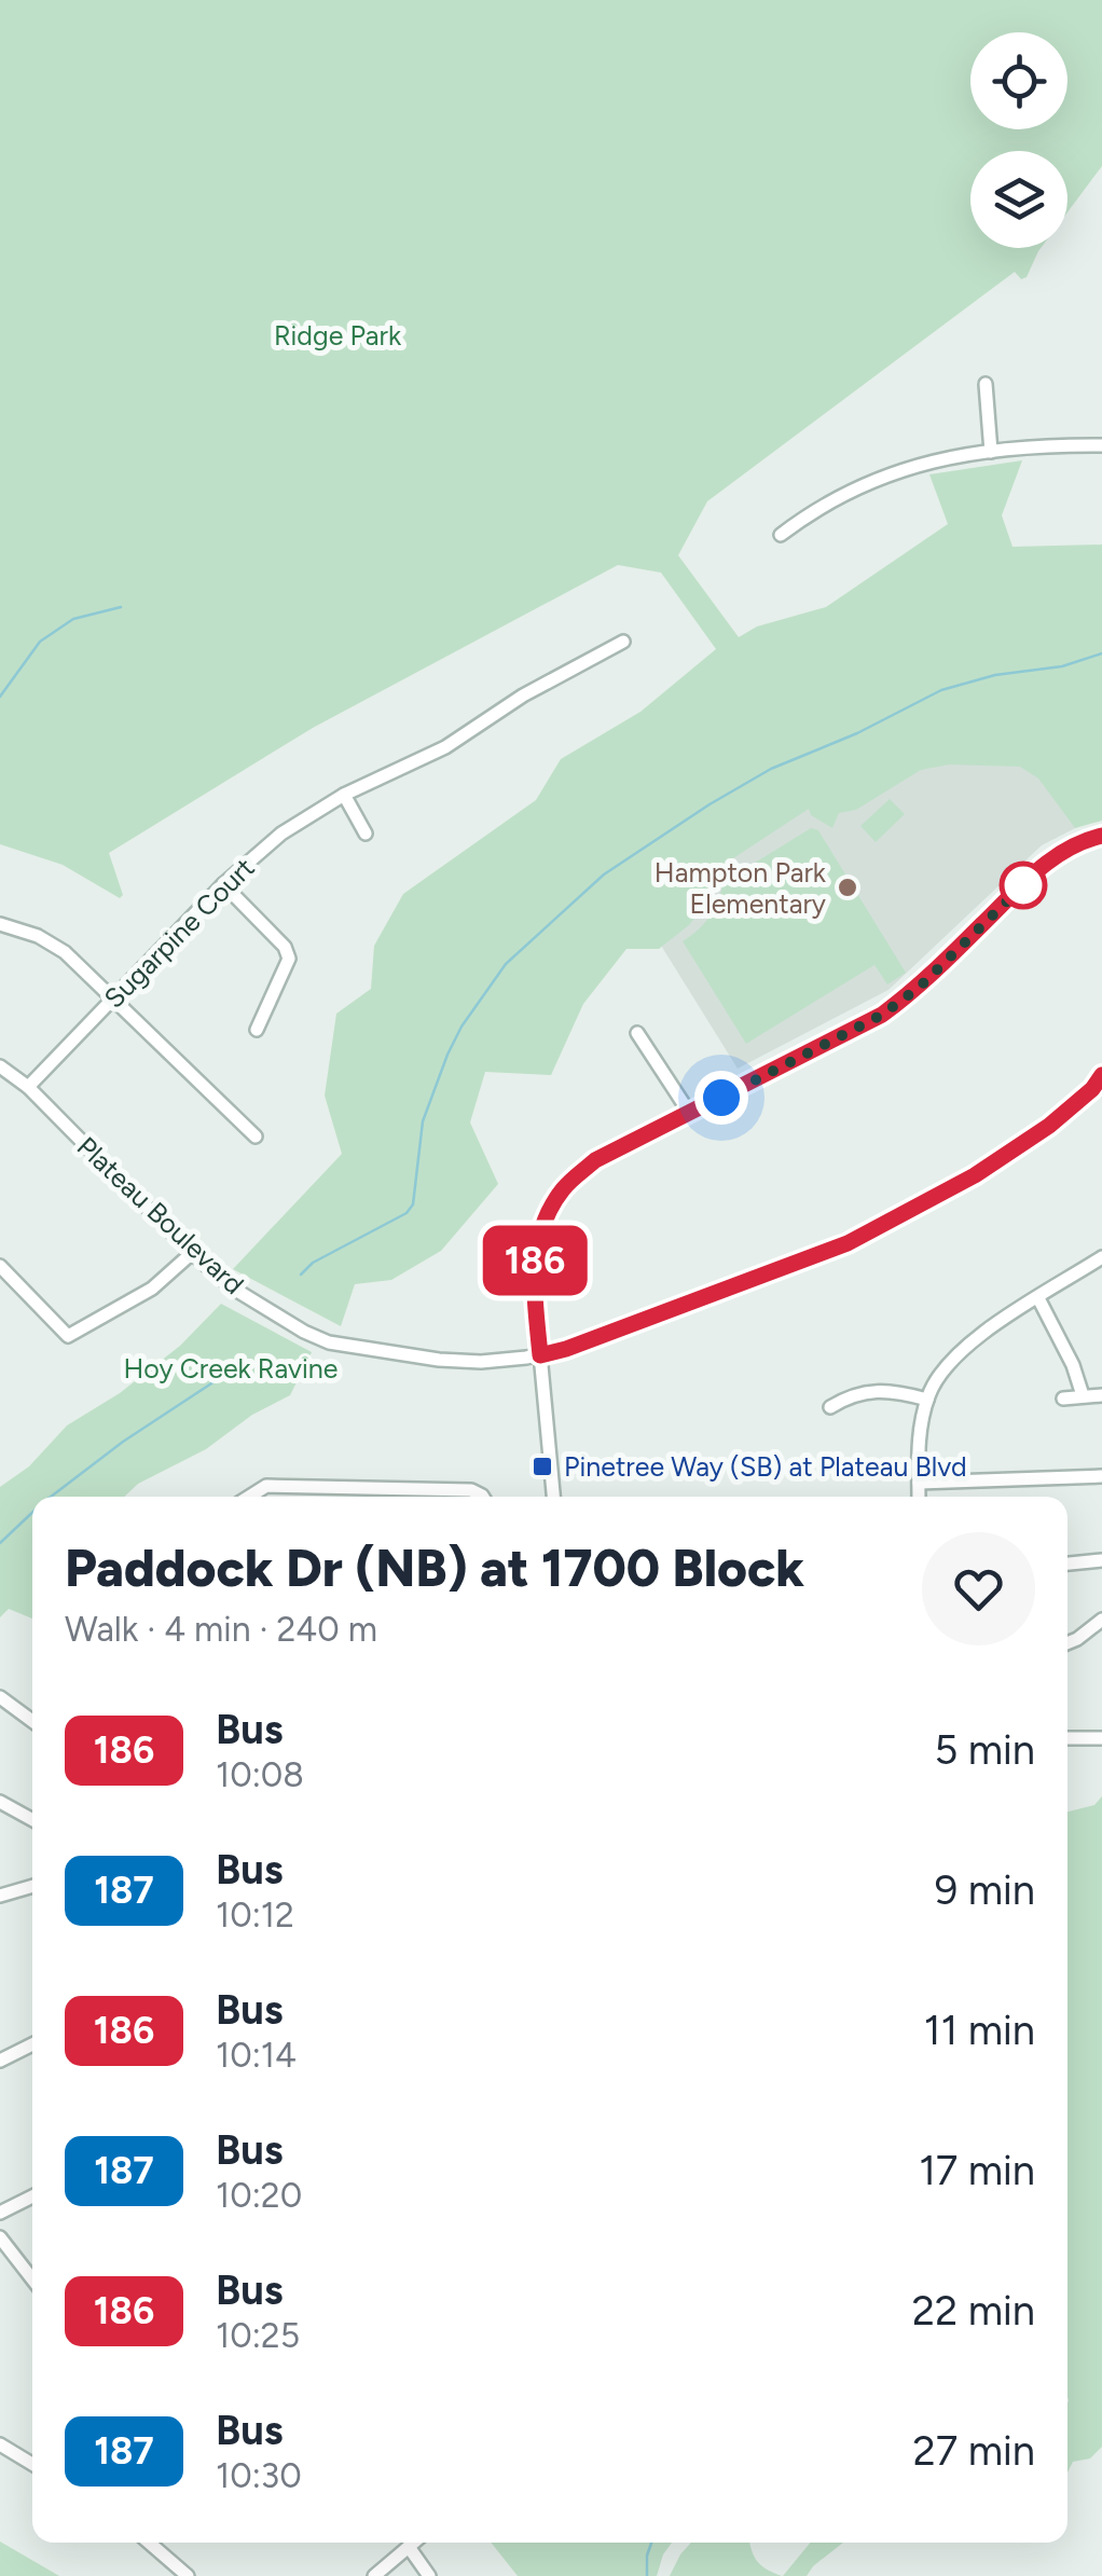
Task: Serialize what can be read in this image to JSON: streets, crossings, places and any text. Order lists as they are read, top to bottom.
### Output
{
  "streets": {
    "street": ["Sugarpine Court", "Plateau Boulevard"]
  },
  "crossings": [
    ["Sugarpine Court", "Plateau Boulevard"]
  ],
  "parks": ["Ridge Park", "Hoy Creek Ravine"],
  "places": {
    "other": ["Hampton Park Elementary"],
    "transit": ["Pinetree Way (SB) at Plateau Blvd"]
  },
  "lines": ["bus line 186"],
  "page": {
    "on_map": "186",
    "heading": ["Paddock Dr (NB) at 1700 Block", "Walk · 4 min · 240 m"],
    "list": [
      {
        "mark": "186",
        "name": "Bus",
        "note": "10:08",
        "value": "5 min"
      },
      {
        "mark": "187",
        "name": "Bus",
        "note": "10:12",
        "value": "9 min"
      },
      {
        "mark": "186",
        "name": "Bus",
        "note": "10:14",
        "value": "11 min"
      },
      {
        "mark": "187",
        "name": "Bus",
        "note": "10:20",
        "value": "17 min"
      },
      {
        "mark": "186",
        "name": "Bus",
        "note": "10:25",
        "value": "22 min"
      },
      {
        "mark": "187",
        "name": "Bus",
        "note": "10:30",
        "value": "27 min"
      }
    ]
  }
}
